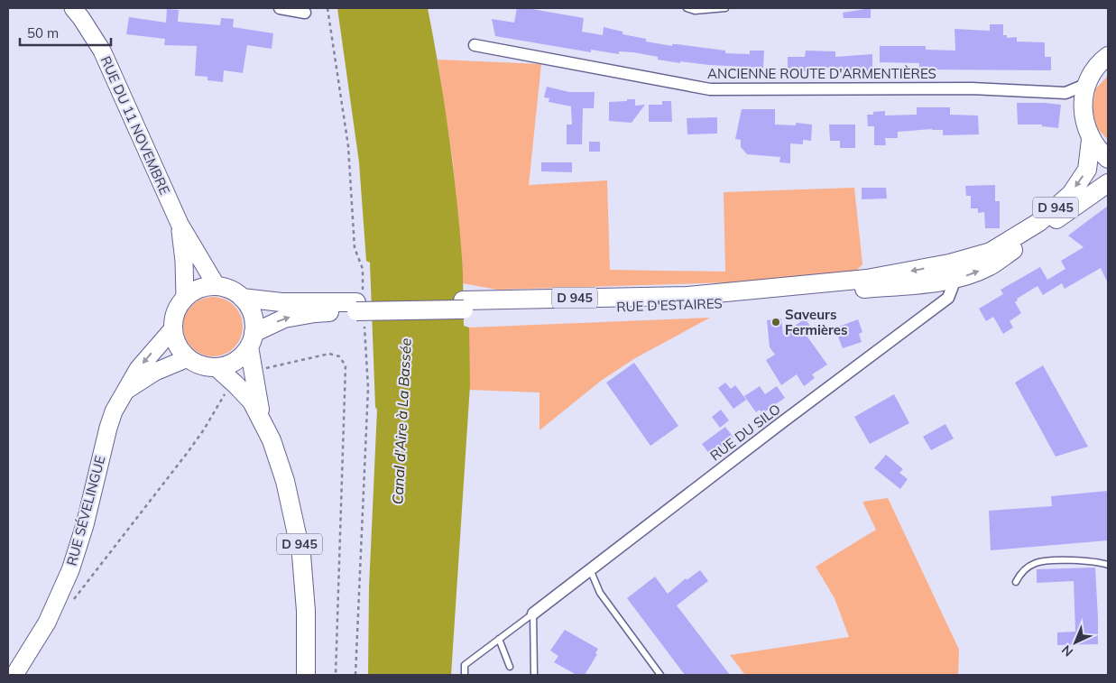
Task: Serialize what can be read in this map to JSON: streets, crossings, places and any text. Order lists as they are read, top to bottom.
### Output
{
  "streets": {
    "main road": ["RUE DU 11 NOVEMBRE", "D 945", "RUE SÉVELINGUE"],
    "street": ["ANCIENNE ROUTE D'ARMENTIÈRES", "RUE DU SILO"]
  },
  "crossings": [
    ["RUE DU 11 NOVEMBRE", "D 945"],
    ["RUE DU 11 NOVEMBRE", "RUE SÉVELINGUE"],
    ["D 945", "RUE DU SILO"],
    ["D 945", "RUE SÉVELINGUE"]
  ],
  "water": ["Canal d'Aire à La Bassée"],
  "places": ["Saveurs Fermières"],
  "scale_bar": "50 m",
  "north": "bottom left"
}
